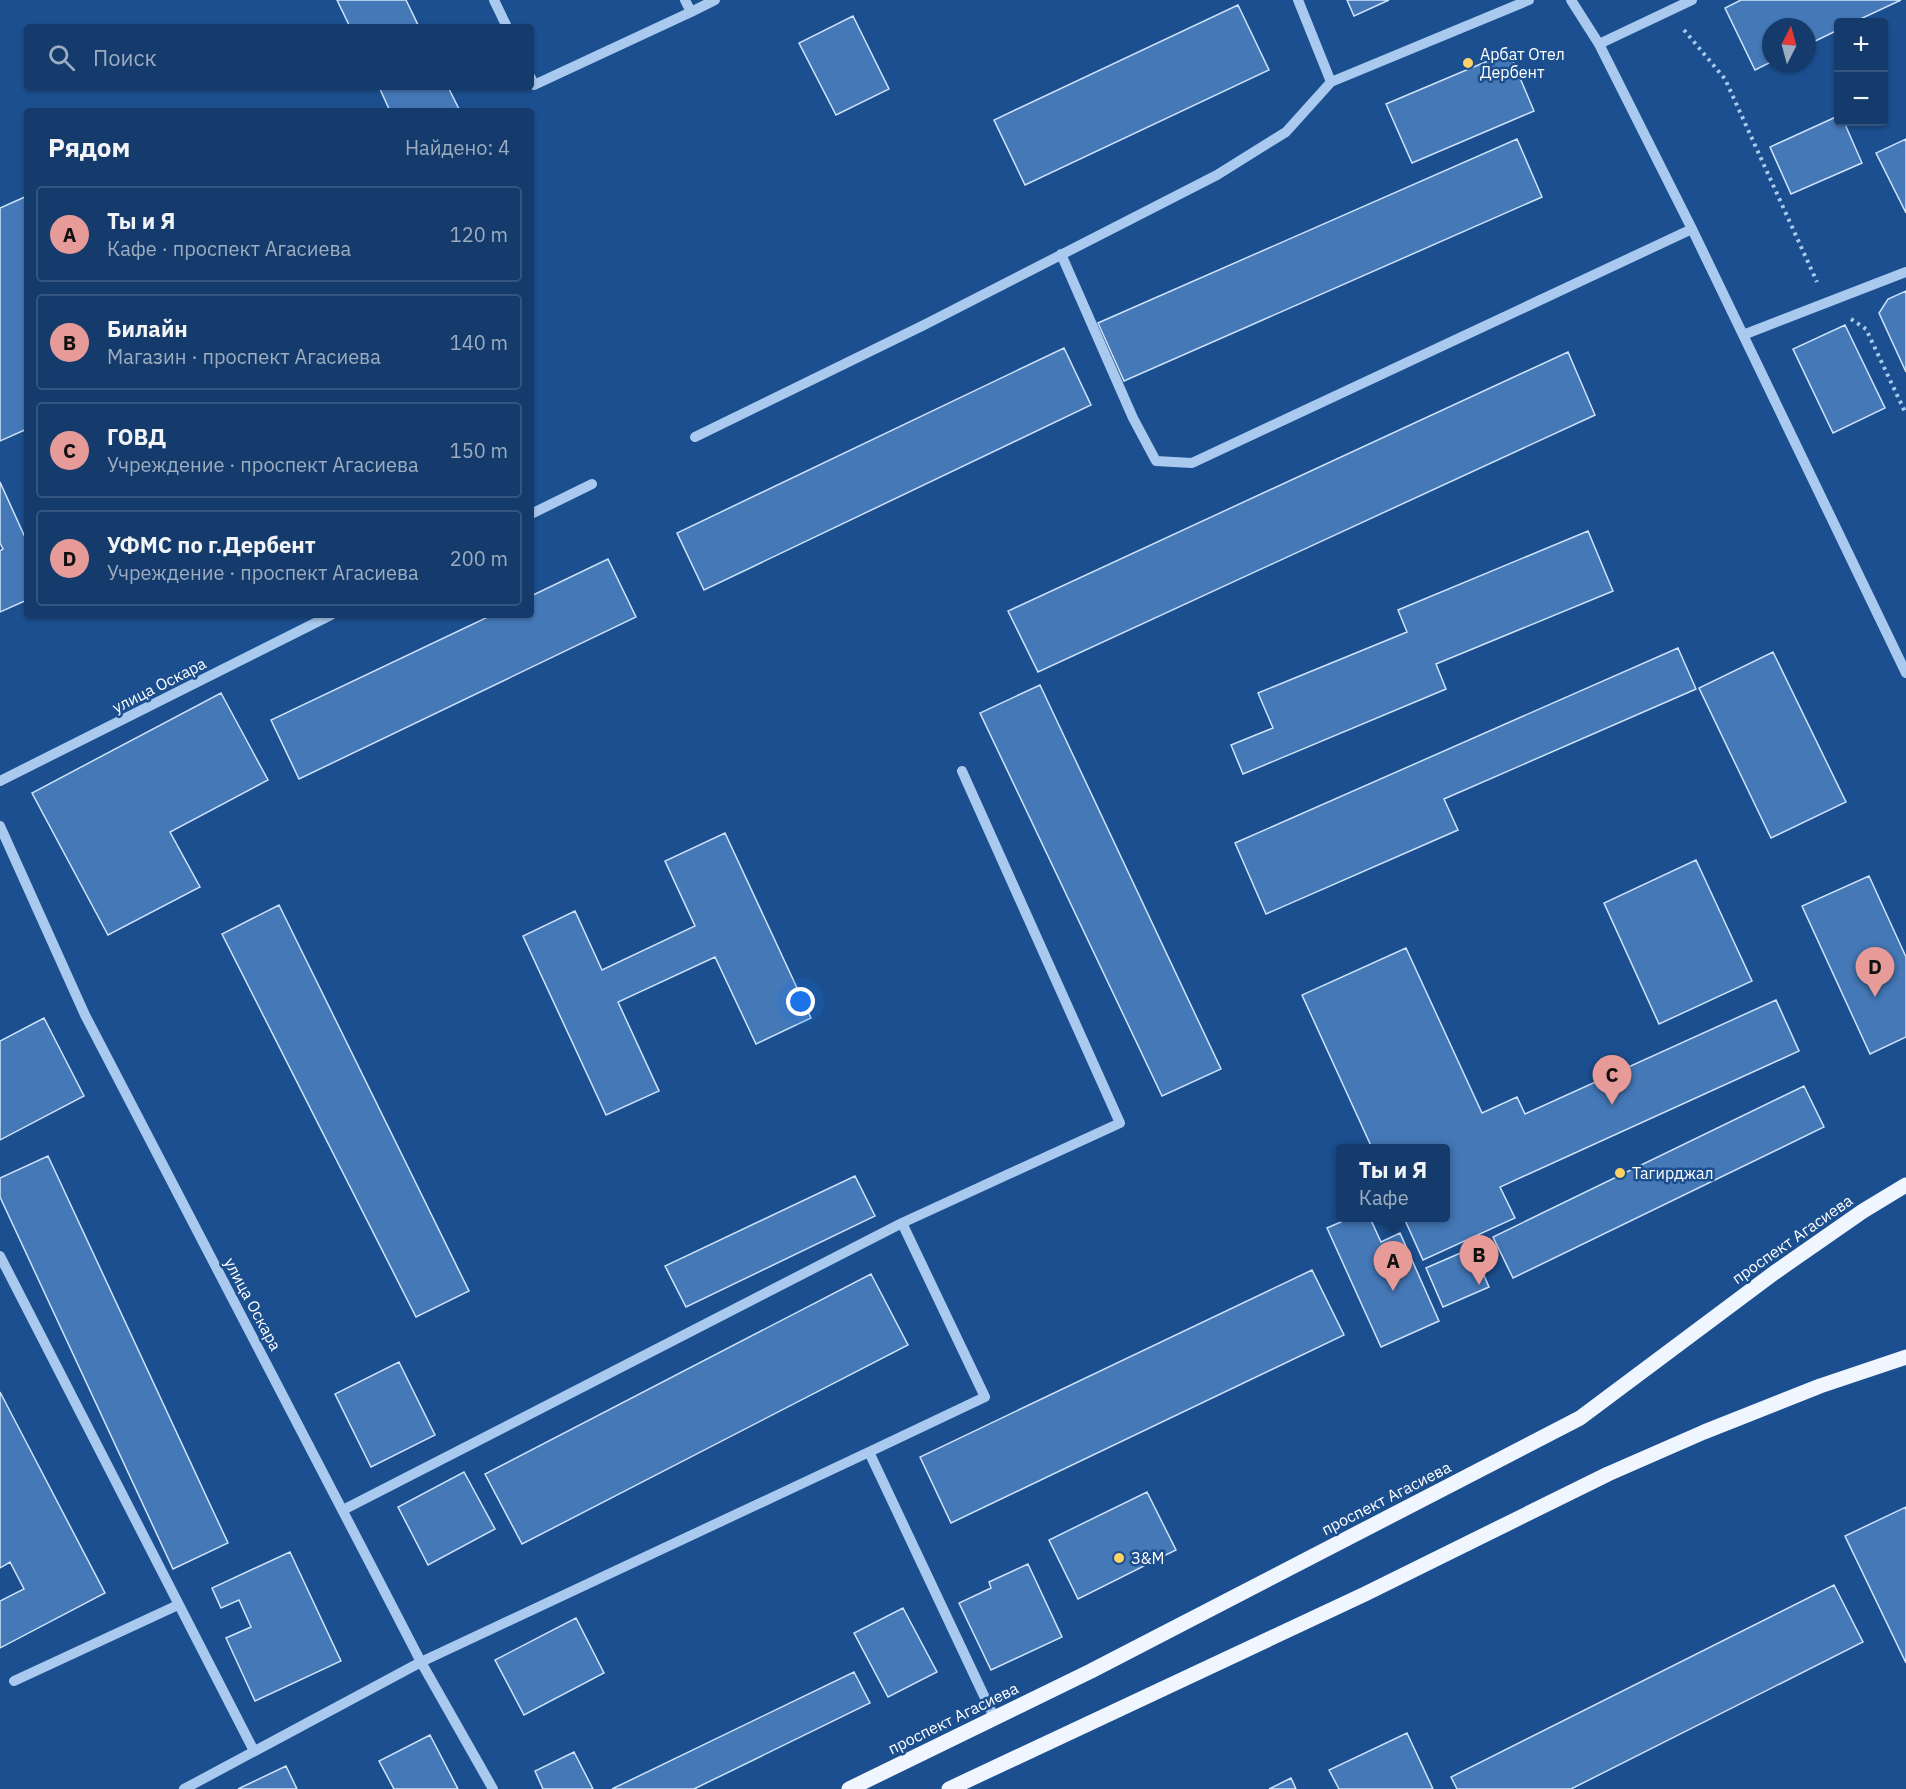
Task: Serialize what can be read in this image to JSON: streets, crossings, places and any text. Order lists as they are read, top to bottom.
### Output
{
  "streets": {
    "main road": ["проспект Агасиева"],
    "street": ["улица Оскара"]
  },
  "places": ["Арбат Отел Дербент", "Тагирджал", "З&М"],
  "north": "top",
  "page": {
    "map_buttons": ["+", "−"],
    "search": "Поиск",
    "heading": ["Рядом", "Найдено: 4"],
    "list": [
      {
        "mark": "A",
        "name": "Ты и Я",
        "note": "Кафе · проспект Агасиева",
        "value": "120 m"
      },
      {
        "mark": "B",
        "name": "Билайн",
        "note": "Магазин · проспект Агасиева",
        "value": "140 m"
      },
      {
        "mark": "C",
        "name": "ГОВД",
        "note": "Учреждение · проспект Агасиева",
        "value": "150 m"
      },
      {
        "mark": "D",
        "name": "УФМС по г.Дербент",
        "note": "Учреждение · проспект Агасиева",
        "value": "200 m"
      }
    ],
    "pins": [
      "D",
      "C",
      "B",
      "A"
    ],
    "popup": ["Ты и Я", "Кафе"]
  }
}
